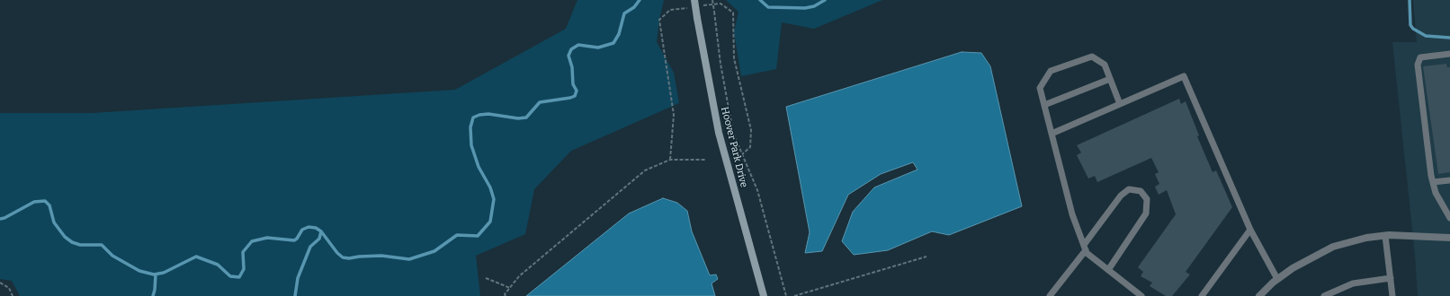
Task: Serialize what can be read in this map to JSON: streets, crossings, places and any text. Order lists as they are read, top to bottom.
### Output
{
  "streets": {
    "street": ["Hoover Park Drive"]
  }
}
